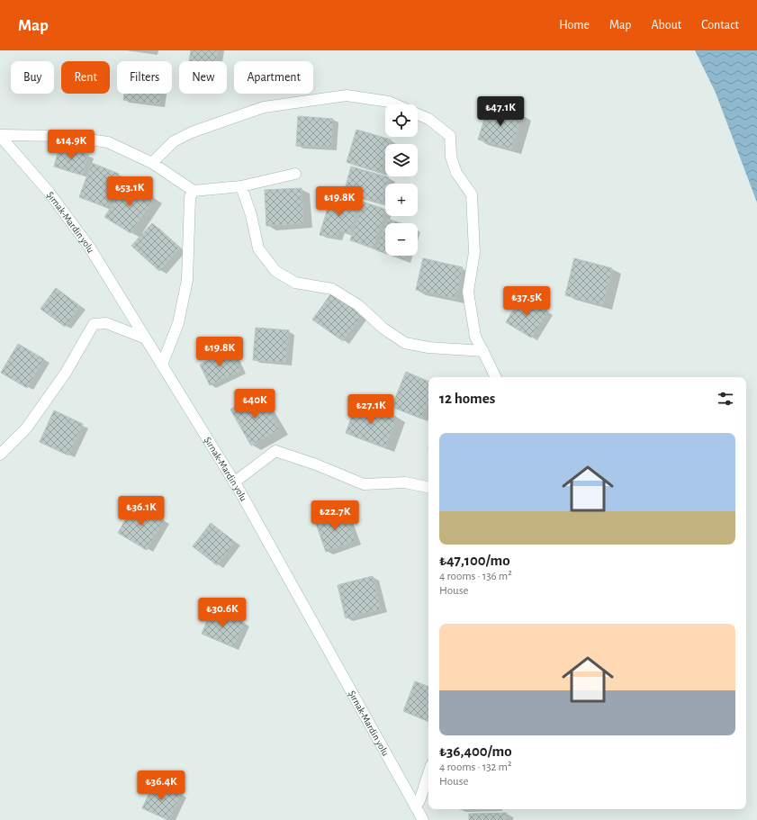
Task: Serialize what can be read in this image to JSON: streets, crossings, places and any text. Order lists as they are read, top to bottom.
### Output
{
  "streets": {
    "street": ["Şırnak-Mardin yolu"]
  },
  "page": {
    "header": "Map",
    "nav": [
      "Home",
      "Map",
      "About",
      "Contact"
    ],
    "chip": [
      "Buy",
      "Rent",
      "Filters",
      "New",
      "Apartment"
    ],
    "price": [
      "₺47.1K",
      "₺14.9K",
      "₺53.1K",
      "₺19.8K",
      "₺37.5K",
      "₺19.8K",
      "₺40K",
      "₺27.1K",
      "₺36.1K",
      "₺22.7K",
      "₺30.6K",
      "₺36.4K"
    ],
    "map_buttons": ["+", "−"],
    "heading": "12 homes",
    "list": [
      {
        "name": "₺47,100/mo",
        "note": "4 rooms · 136 m² · House"
      },
      {
        "name": "₺36,400/mo",
        "note": "4 rooms · 132 m² · House"
      }
    ]
  }
}
